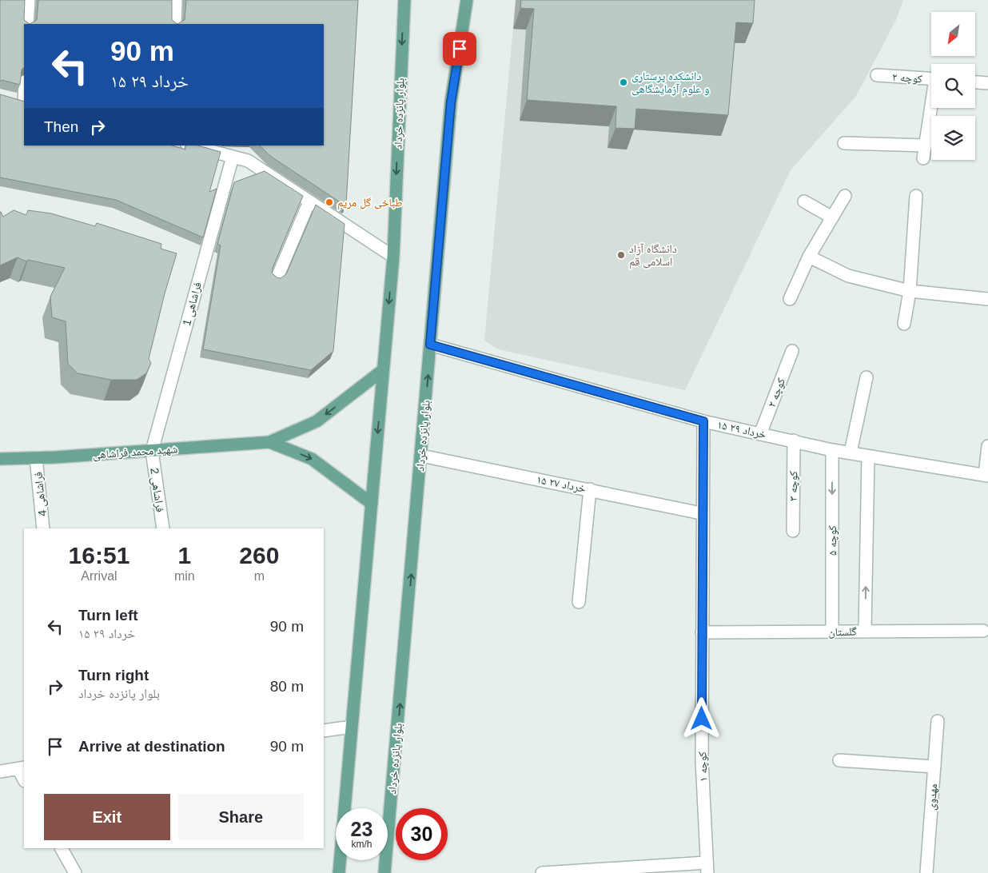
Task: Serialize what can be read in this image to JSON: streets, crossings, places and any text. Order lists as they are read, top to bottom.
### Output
{
  "streets": {
    "main road": ["بلوار پانزده خرداد", "شهید محمد فراشاهی"],
    "street": [
      "کوچه ۲",
      "فراشاهی 1",
      "۱۵ خرداد ۲۹",
      "۱۵ خرداد ۲۷",
      "کوچه ۳",
      "فراشاهی 2",
      "فراشاهی 4",
      "کوچه ۵",
      "گلستان",
      "کوچه ۱",
      "مهدوی"
    ]
  },
  "crossings": [
    ["کوچه ۲", "۱۵ خرداد ۲۹"],
    ["بلوار پانزده خرداد", "۱۵ خرداد ۲۹"],
    ["بلوار پانزده خرداد", "۱۵ خرداد ۲۷"],
    ["فراشاهی 1", "شهید محمد فراشاهی"],
    ["فراشاهی 1", "فراشاهی 2"],
    ["۱۵ خرداد ۲۹", "کوچه ۳"],
    ["۱۵ خرداد ۲۹", "کوچه ۵"],
    ["۱۵ خرداد ۲۹", "کوچه ۱"],
    ["شهید محمد فراشاهی", "فراشاهی 2"],
    ["شهید محمد فراشاهی", "فراشاهی 4"],
    ["۱۵ خرداد ۲۷", "کوچه ۱"],
    ["کوچه ۵", "گلستان"],
    ["گلستان", "کوچه ۱"]
  ],
  "places": ["دانشکده پرستاری و علوم آزمایشگاهی", "طباخی گل مریم", "دانشگاه آزاد اسلامی قم"],
  "north": "bottom left",
  "page": {
    "turn": ["90 m", "۱۵ خرداد ۲۹"],
    "then": "Then",
    "eta": [
      "16:51",
      "Arrival",
      "1",
      "min",
      "260",
      "m"
    ],
    "list": [
      {
        "name": "Turn left",
        "note": "۱۵ خرداد ۲۹",
        "value": "90 m"
      },
      {
        "name": "Turn right",
        "note": "بلوار پانزده خرداد",
        "value": "80 m"
      },
      {
        "name": "Arrive at destination",
        "value": "90 m"
      }
    ],
    "buttons": ["Exit", "Share"],
    "speed": "23 km/h",
    "limit": "30"
  }
}
